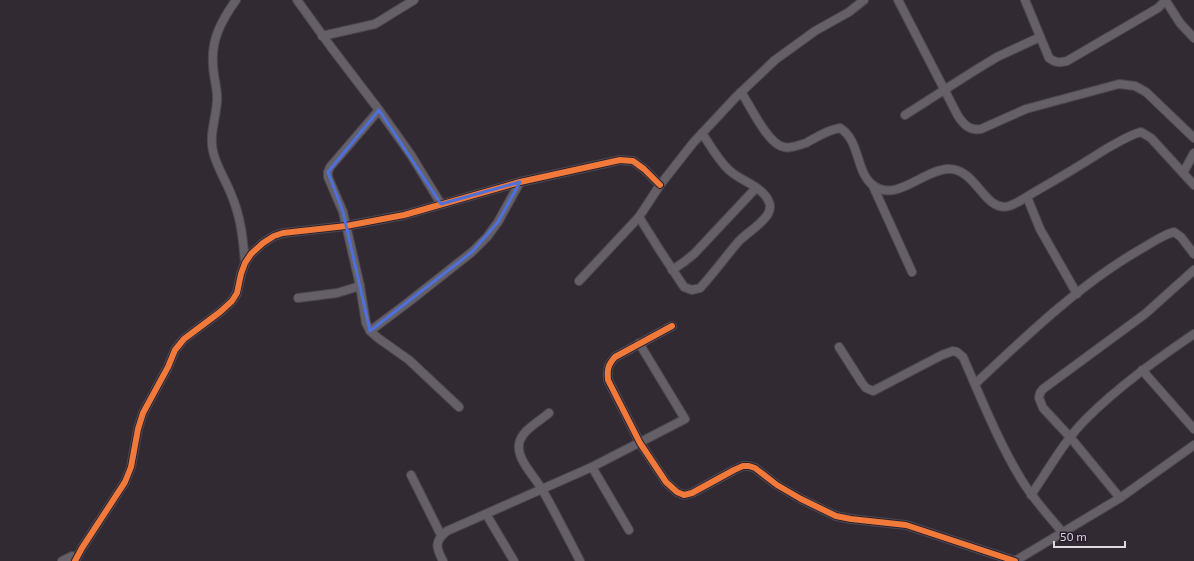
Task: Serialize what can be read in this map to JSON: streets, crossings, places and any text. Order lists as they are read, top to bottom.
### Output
{
  "scale_bar": "50 m"
}
